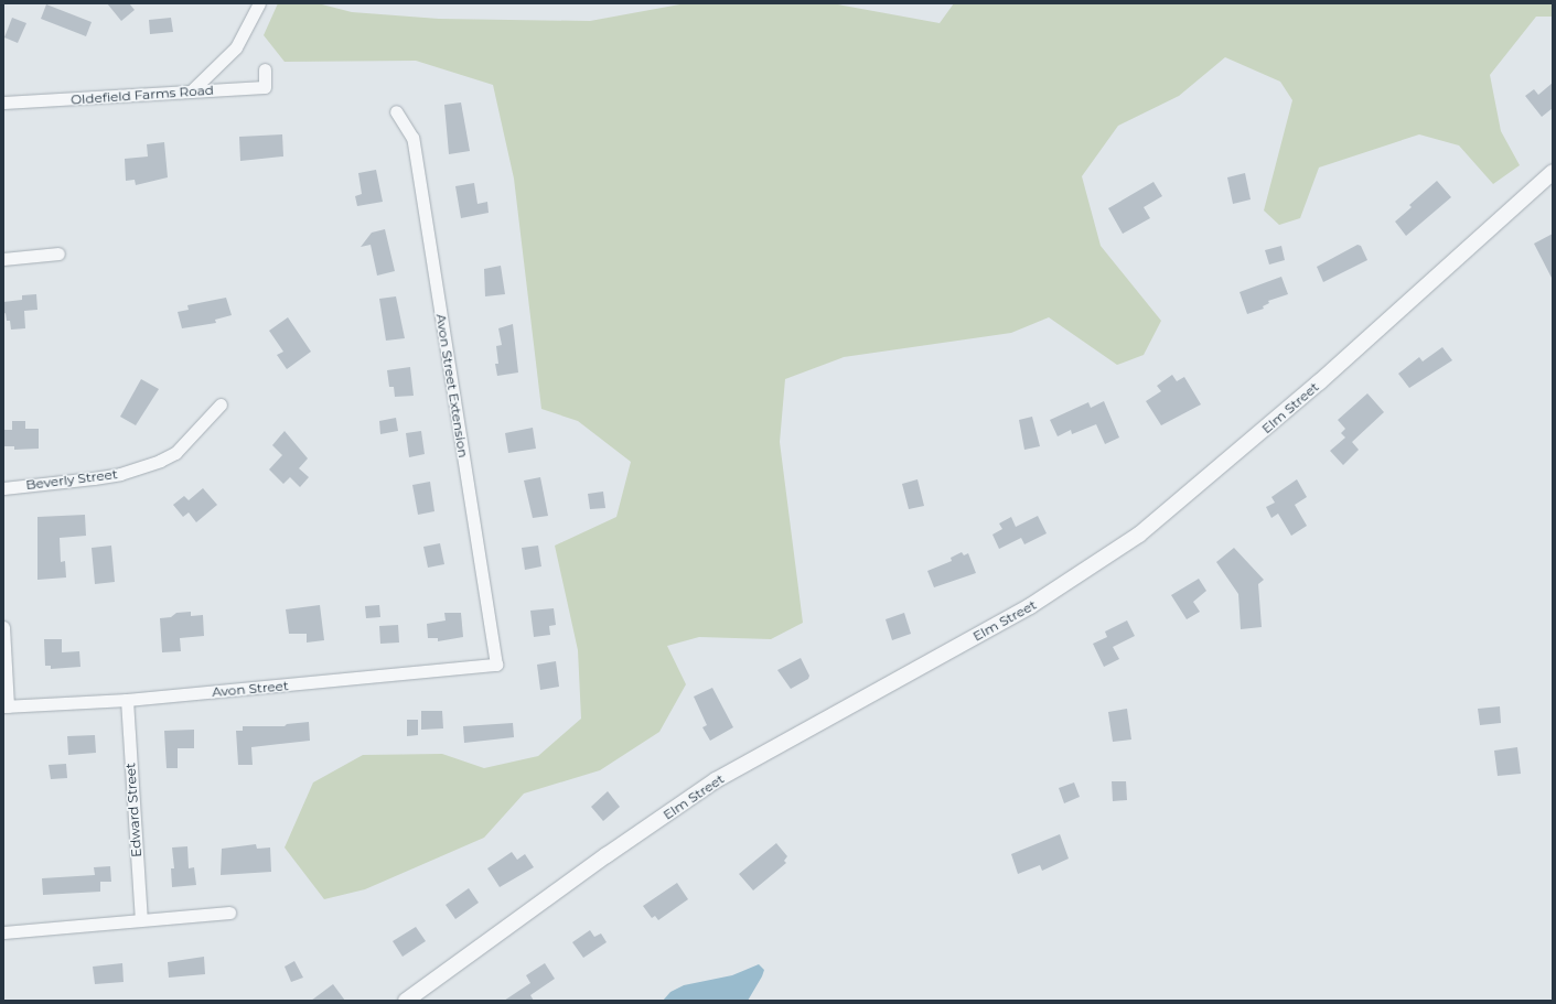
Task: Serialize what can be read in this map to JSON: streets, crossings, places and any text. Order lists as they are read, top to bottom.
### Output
{
  "streets": {
    "street": [
      "Oldefield Farms Road",
      "Avon Street Extension",
      "Elm Street",
      "Beverly Street",
      "Avon Street",
      "Edward Street"
    ]
  },
  "crossings": [
    ["Avon Street Extension", "Avon Street"],
    ["Avon Street", "Edward Street"]
  ]
}
